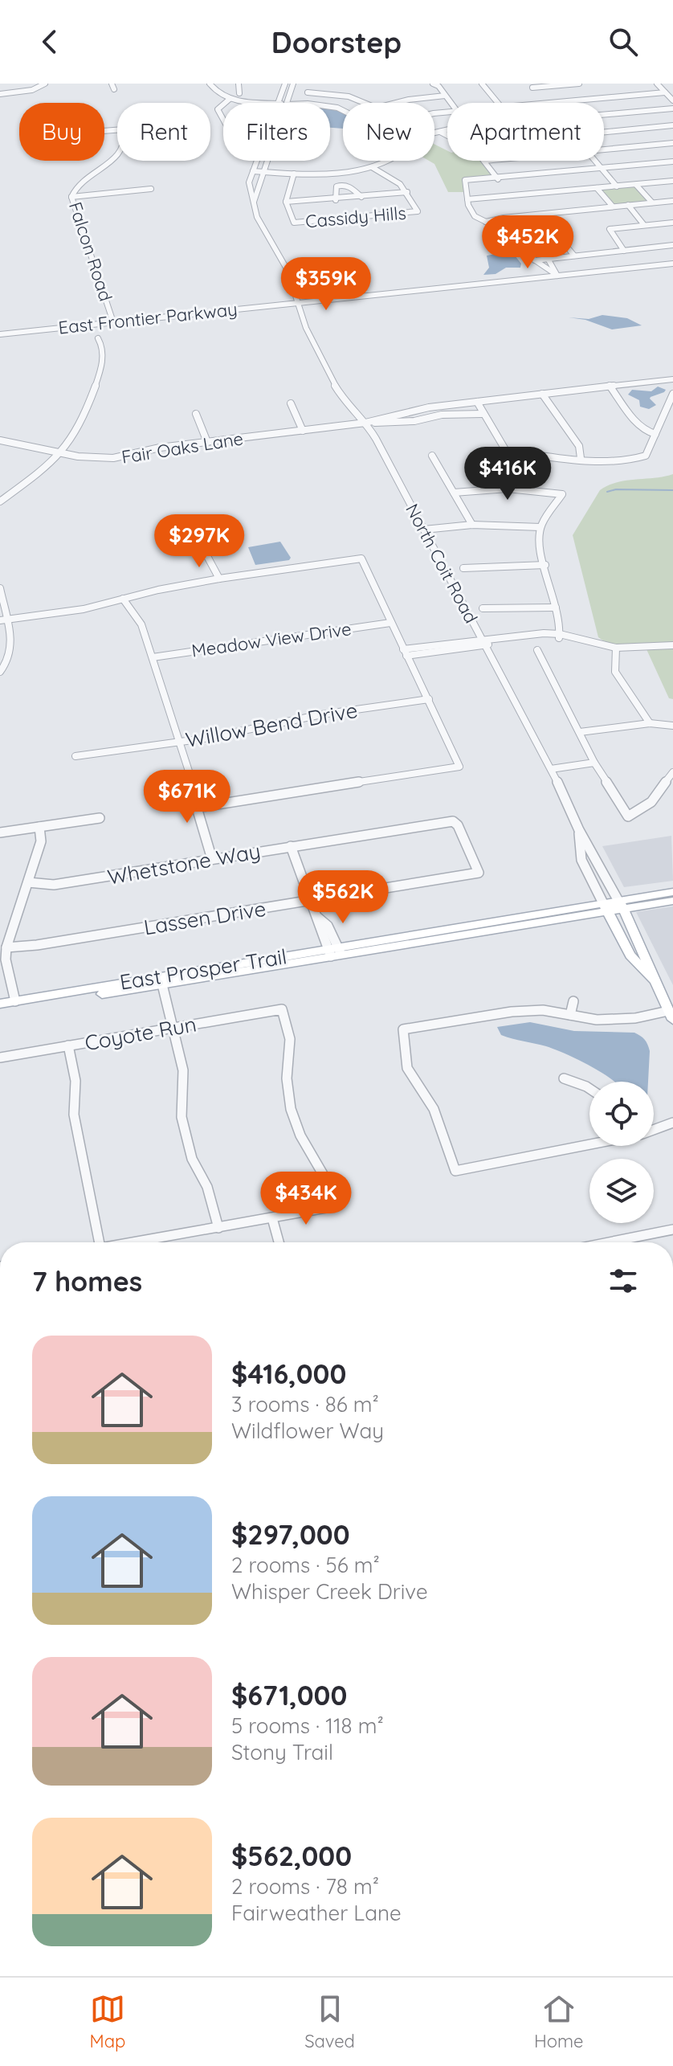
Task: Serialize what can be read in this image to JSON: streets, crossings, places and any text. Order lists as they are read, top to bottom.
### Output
{
  "streets": {
    "main road": ["North Coit Road", "East Prosper Trail"],
    "street": [
      "Cassidy Hills",
      "Falcon Road",
      "East Frontier Parkway",
      "Fair Oaks Lane",
      "Meadow View Drive",
      "Willow Bend Drive",
      "Whetstone Way",
      "Lassen Drive",
      "Coyote Run"
    ]
  },
  "crossings": [
    ["Falcon Road", "East Frontier Parkway"],
    ["East Frontier Parkway", "North Coit Road"],
    ["Fair Oaks Lane", "North Coit Road"],
    ["North Coit Road", "East Prosper Trail"],
    ["Whetstone Way", "Lassen Drive"]
  ],
  "page": {
    "header": "Doorstep",
    "chip": [
      "Buy",
      "Rent",
      "Filters",
      "New",
      "Apartment"
    ],
    "price": [
      "$452K",
      "$359K",
      "$416K",
      "$297K",
      "$671K",
      "$562K",
      "$434K"
    ],
    "heading": "7 homes",
    "list": [
      {
        "name": "$416,000",
        "note": "3 rooms · 86 m² · Wildflower Way"
      },
      {
        "name": "$297,000",
        "note": "2 rooms · 56 m² · Whisper Creek Drive"
      },
      {
        "name": "$671,000",
        "note": "5 rooms · 118 m² · Stony Trail"
      },
      {
        "name": "$562,000",
        "note": "2 rooms · 78 m² · Fairweather Lane"
      }
    ],
    "tabs": ["Map", "Saved", "Home"]
  }
}
